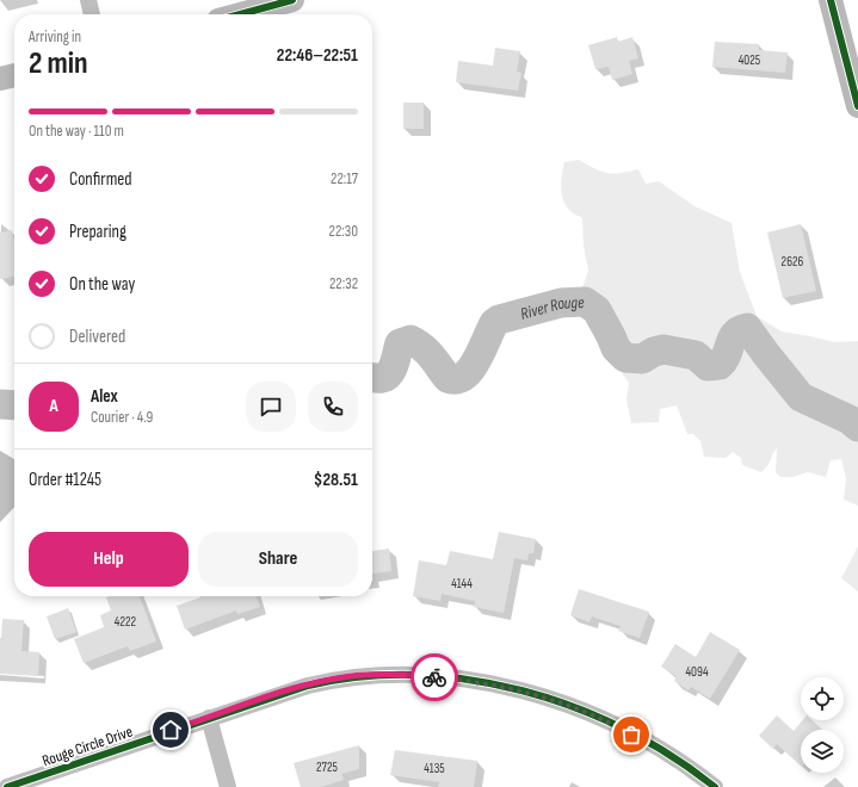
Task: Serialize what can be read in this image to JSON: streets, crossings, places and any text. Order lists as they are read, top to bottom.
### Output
{
  "streets": {
    "street": ["Rouge Circle Drive"]
  },
  "water": ["River Rouge"],
  "house_numbers": [
    "4025",
    "2626",
    "4144",
    "4222",
    "4094",
    "2725",
    "4135"
  ],
  "page": {
    "heading": ["2 min", "Arriving in", "22:46–22:51"],
    "panel": [
      "Alex",
      "Courier · 4.9",
      "Order #1245",
      "$28.51"
    ],
    "bar": "On the way · 110 m",
    "list": [
      ["Confirmed", "22:17"],
      ["Preparing", "22:30"],
      ["On the way", "22:32"],
      "Delivered"
    ],
    "round": "A",
    "buttons": ["Help", "Share"]
  }
}
